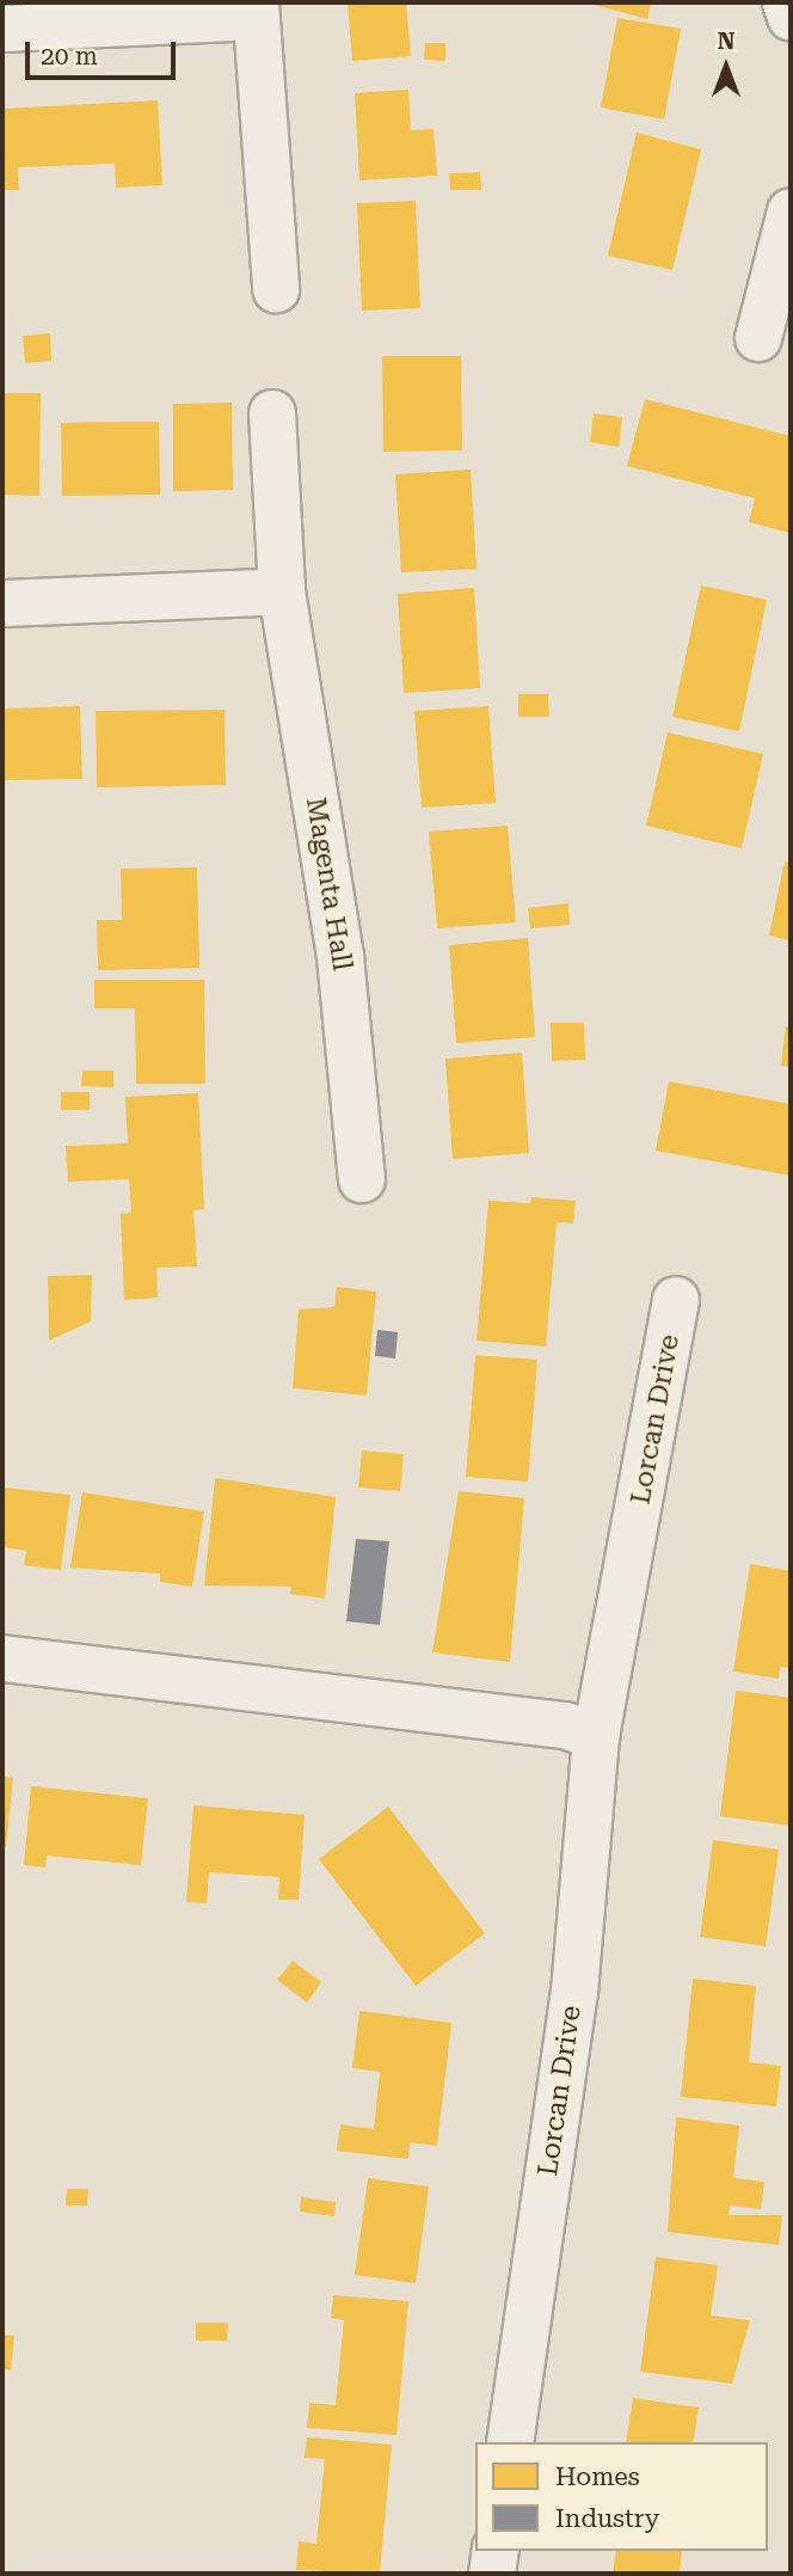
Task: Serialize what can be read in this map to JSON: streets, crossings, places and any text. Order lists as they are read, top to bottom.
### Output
{
  "streets": {
    "street": ["Magenta Hall", "Lorcan Drive"]
  },
  "legend": ["Homes", "Industry"],
  "scale_bar": "20 m",
  "north": "top"
}
